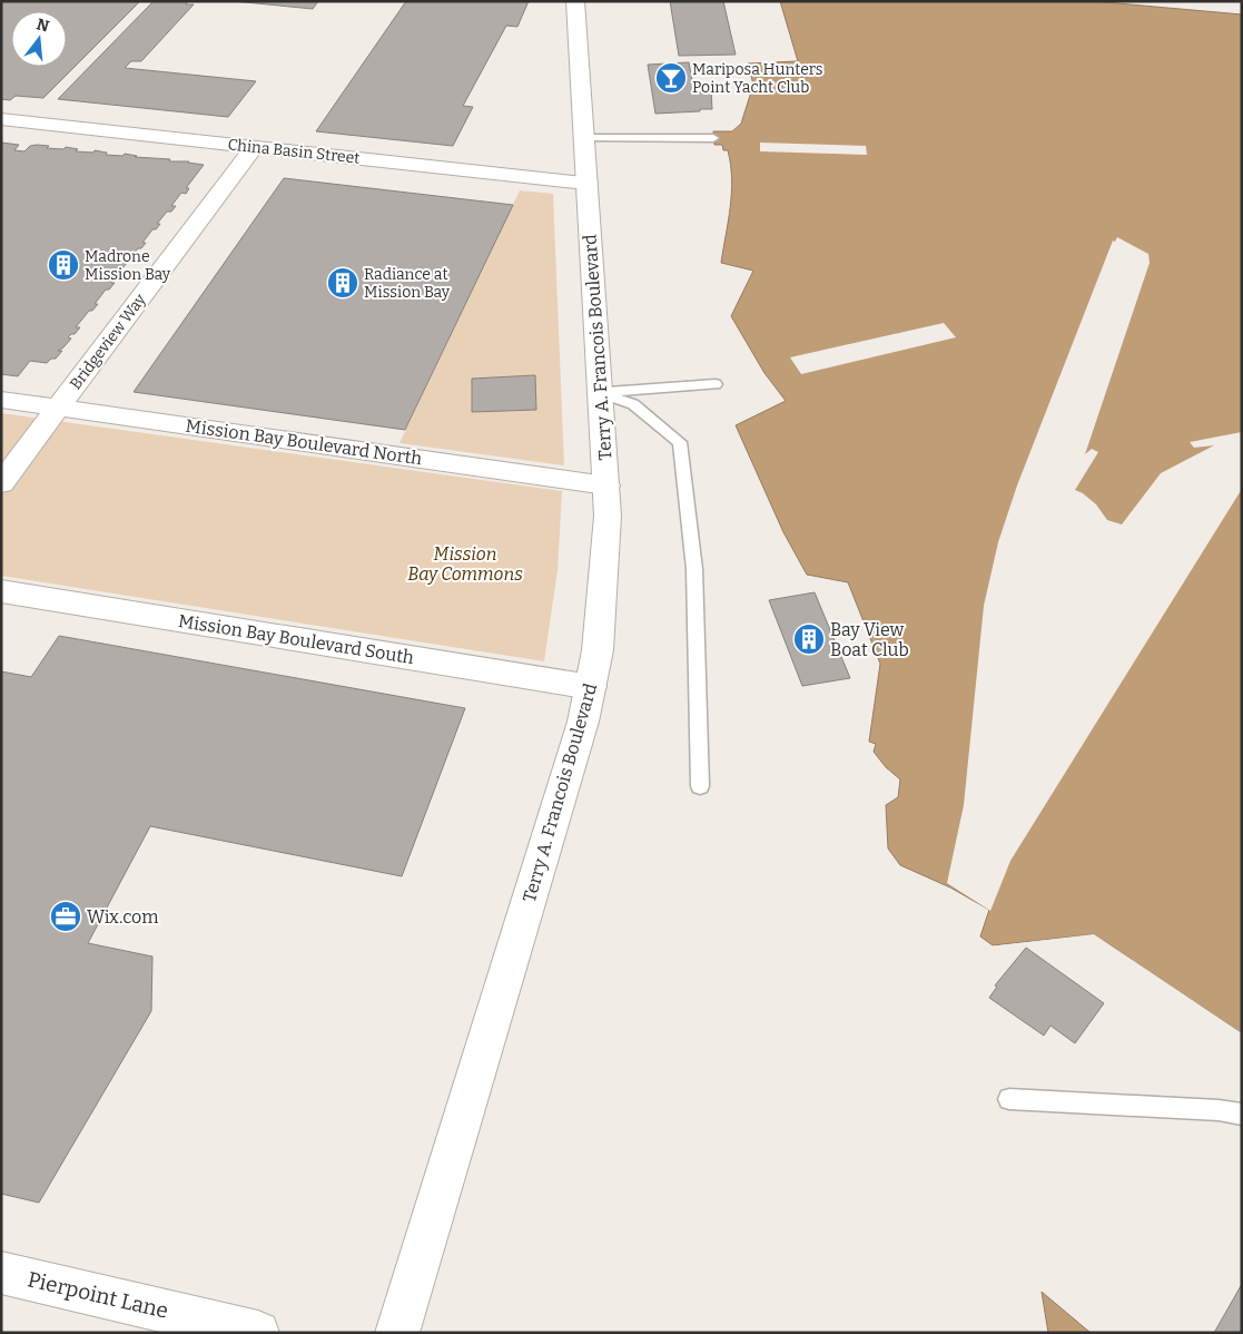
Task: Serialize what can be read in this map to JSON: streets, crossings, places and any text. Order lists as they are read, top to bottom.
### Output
{
  "streets": {
    "street": [
      "China Basin Street",
      "Bridgeview Way",
      "Terry A. Francois Boulevard",
      "Mission Bay Boulevard North",
      "Mission Bay Boulevard South",
      "Pierpoint Lane"
    ]
  },
  "crossings": [
    ["China Basin Street", "Bridgeview Way"],
    ["China Basin Street", "Terry A. Francois Boulevard"],
    ["Bridgeview Way", "Mission Bay Boulevard North"],
    ["Terry A. Francois Boulevard", "Mission Bay Boulevard North"],
    ["Terry A. Francois Boulevard", "Mission Bay Boulevard South"]
  ],
  "parks": ["Mission Bay Commons"],
  "places": {
    "bar": ["Mariposa Hunters Point Yacht Club"],
    "building": ["Madrone Mission Bay", "Radiance at Mission Bay", "Bay View Boat Club"],
    "office": ["Wix.com"]
  },
  "north": "top"
}
